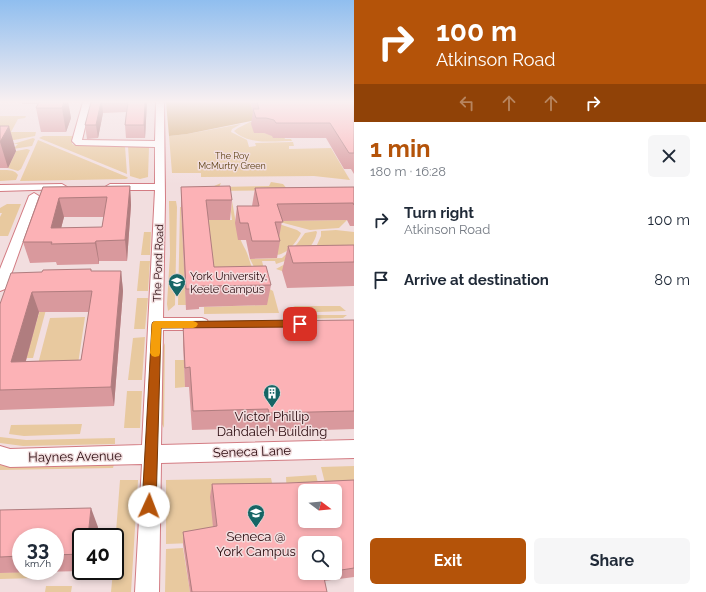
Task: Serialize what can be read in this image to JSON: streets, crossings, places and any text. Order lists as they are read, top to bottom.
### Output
{
  "streets": {
    "street": ["The Pond Road", "Seneca Lane", "Haynes Avenue"]
  },
  "crossings": [
    ["The Pond Road", "Seneca Lane"],
    ["The Pond Road", "Haynes Avenue"],
    ["Seneca Lane", "Haynes Avenue"]
  ],
  "parks": ["The Roy McMurtry Green"],
  "places": {
    "school or university": ["York University, Keele Campus", "Seneca @ York Campus"],
    "building": ["Victor Phillip Dahdaleh Building"]
  },
  "north": "right",
  "page": {
    "turn": ["100 m", "Atkinson Road"],
    "heading": ["1 min", "180 m · 16:28"],
    "list": [
      {
        "name": "Turn right",
        "note": "Atkinson Road",
        "value": "100 m"
      },
      {
        "name": "Arrive at destination",
        "value": "80 m"
      }
    ],
    "speed": "33 km/h",
    "limit": "40",
    "buttons": ["Exit", "Share"]
  }
}
